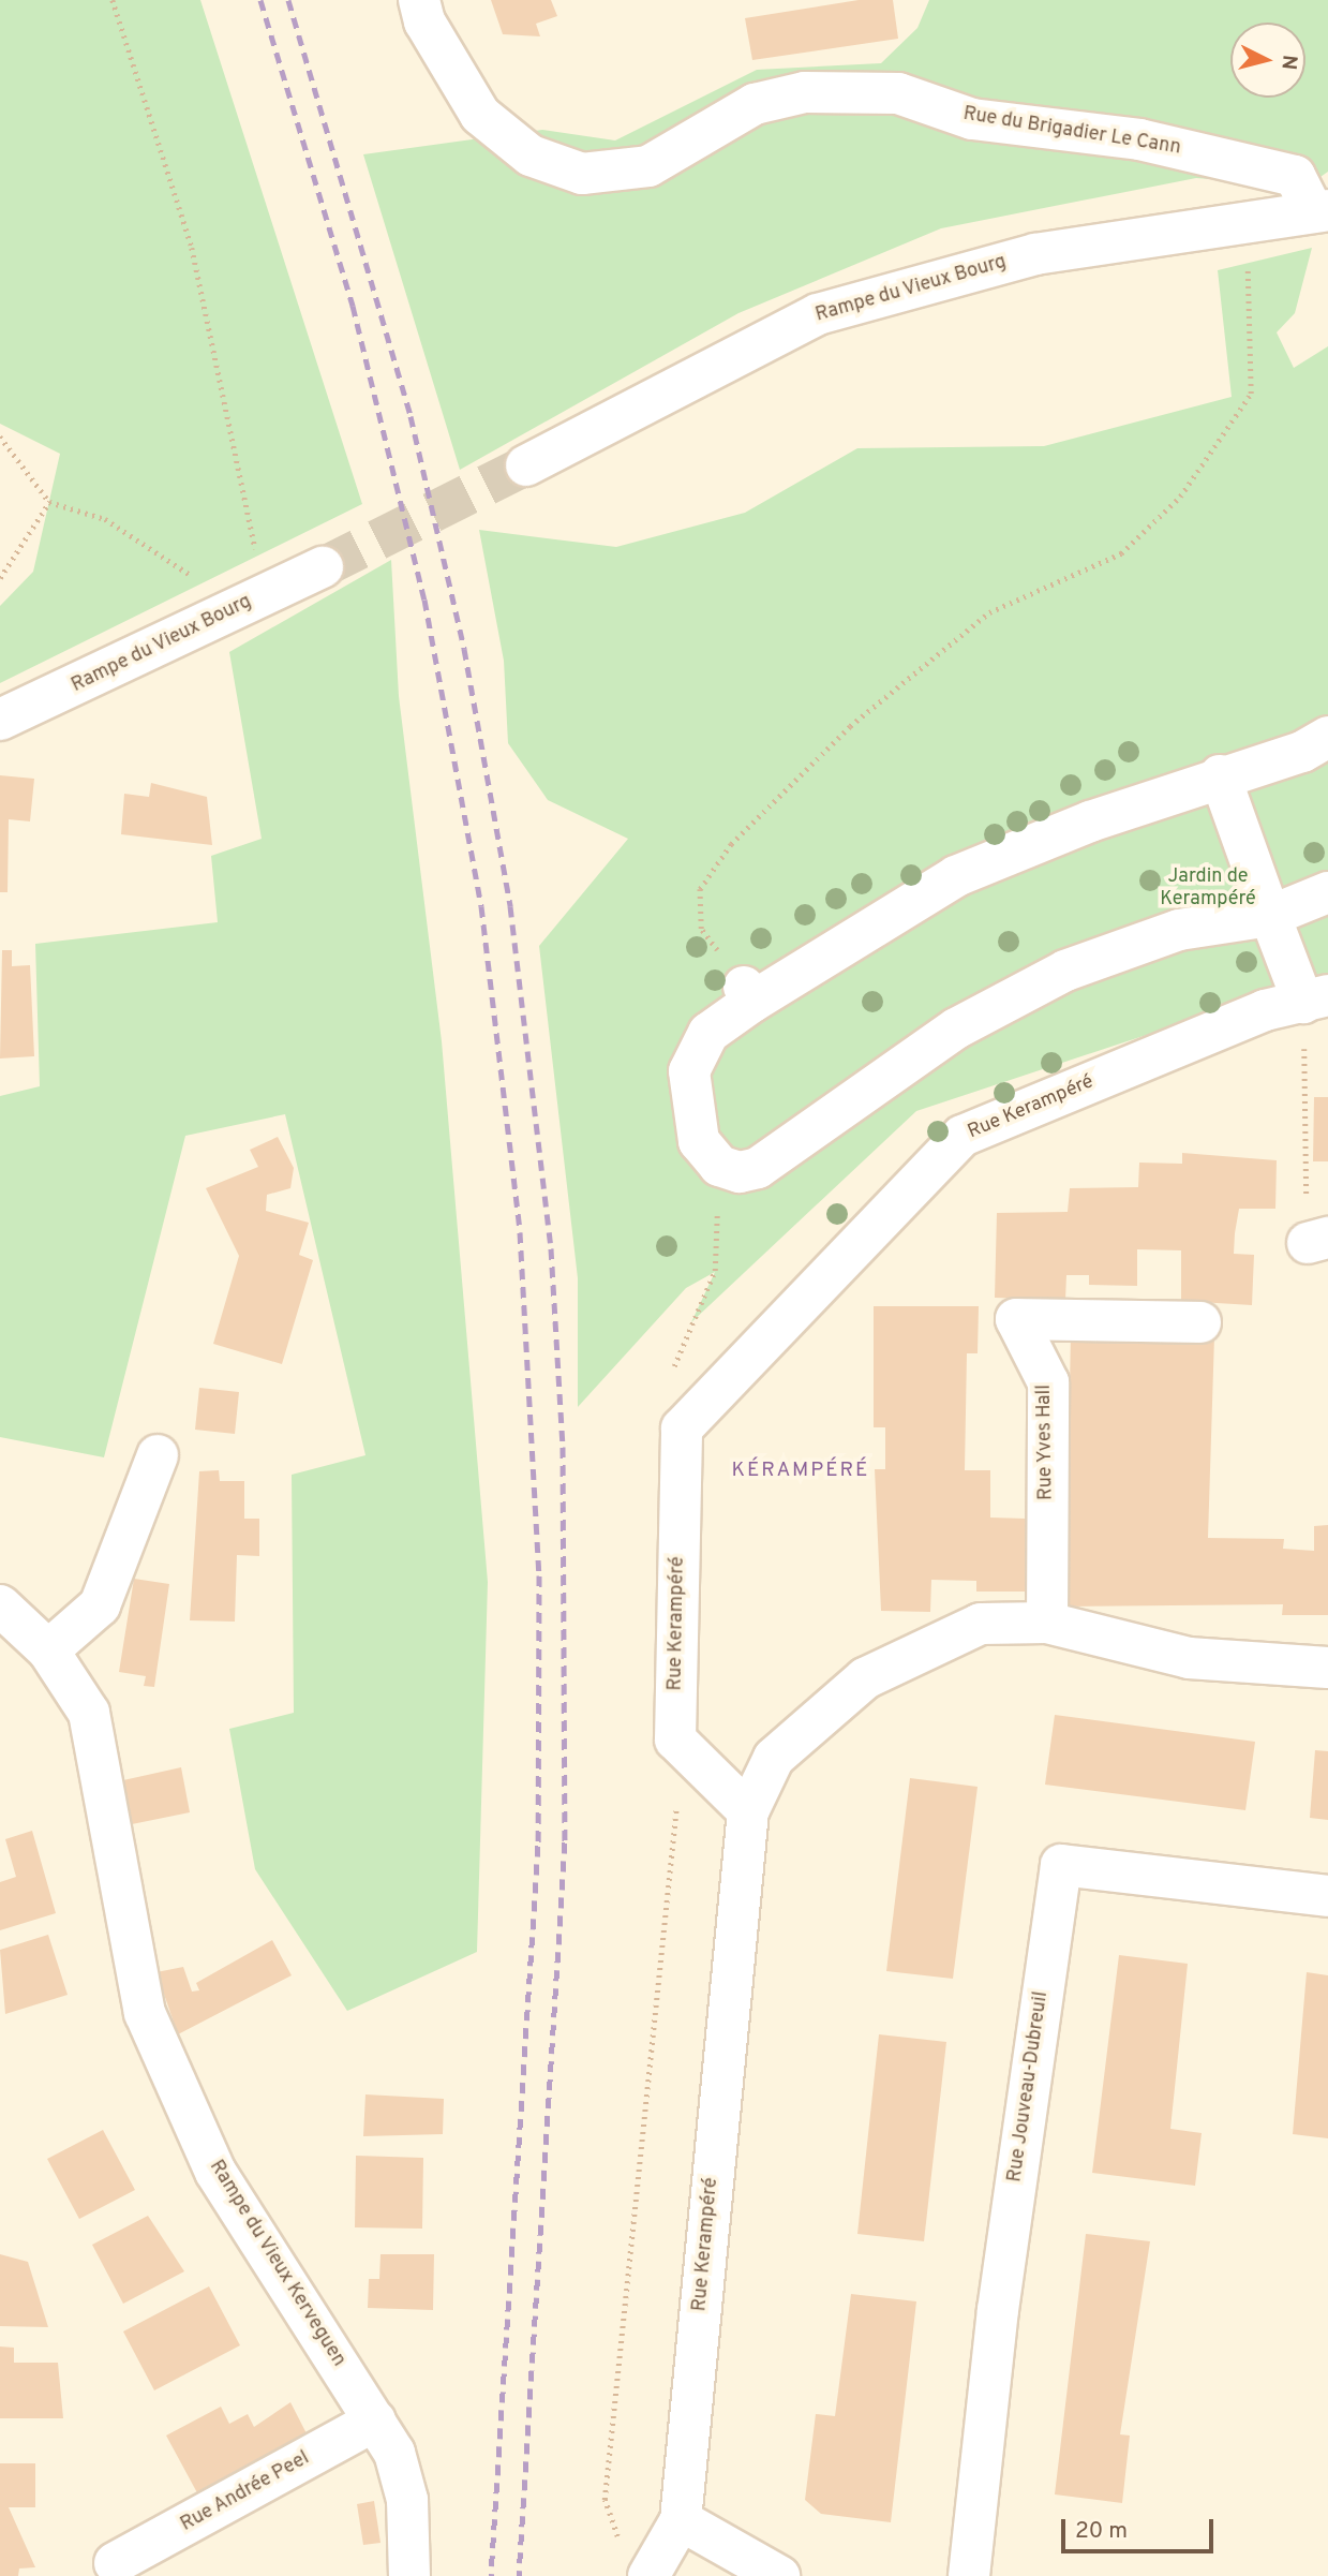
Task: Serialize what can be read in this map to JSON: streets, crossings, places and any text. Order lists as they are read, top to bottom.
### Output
{
  "streets": {
    "street": [
      "Rue du Brigadier Le Cann",
      "Rampe du Vieux Bourg",
      "Rue Kerampéré",
      "Rue Yves Hall",
      "Rue Jouveau-Dubreuil",
      "Rampe du Vieux Kerveguen",
      "Rue Andrée Peel"
    ]
  },
  "crossings": [
    ["Rue du Brigadier Le Cann", "Rampe du Vieux Bourg"],
    ["Rampe du Vieux Kerveguen", "Rue Andrée Peel"]
  ],
  "districts": ["KÉRAMPÉRÉ"],
  "parks": ["Jardin de Kerampéré"],
  "scale_bar": "20 m",
  "north": "right"
}
